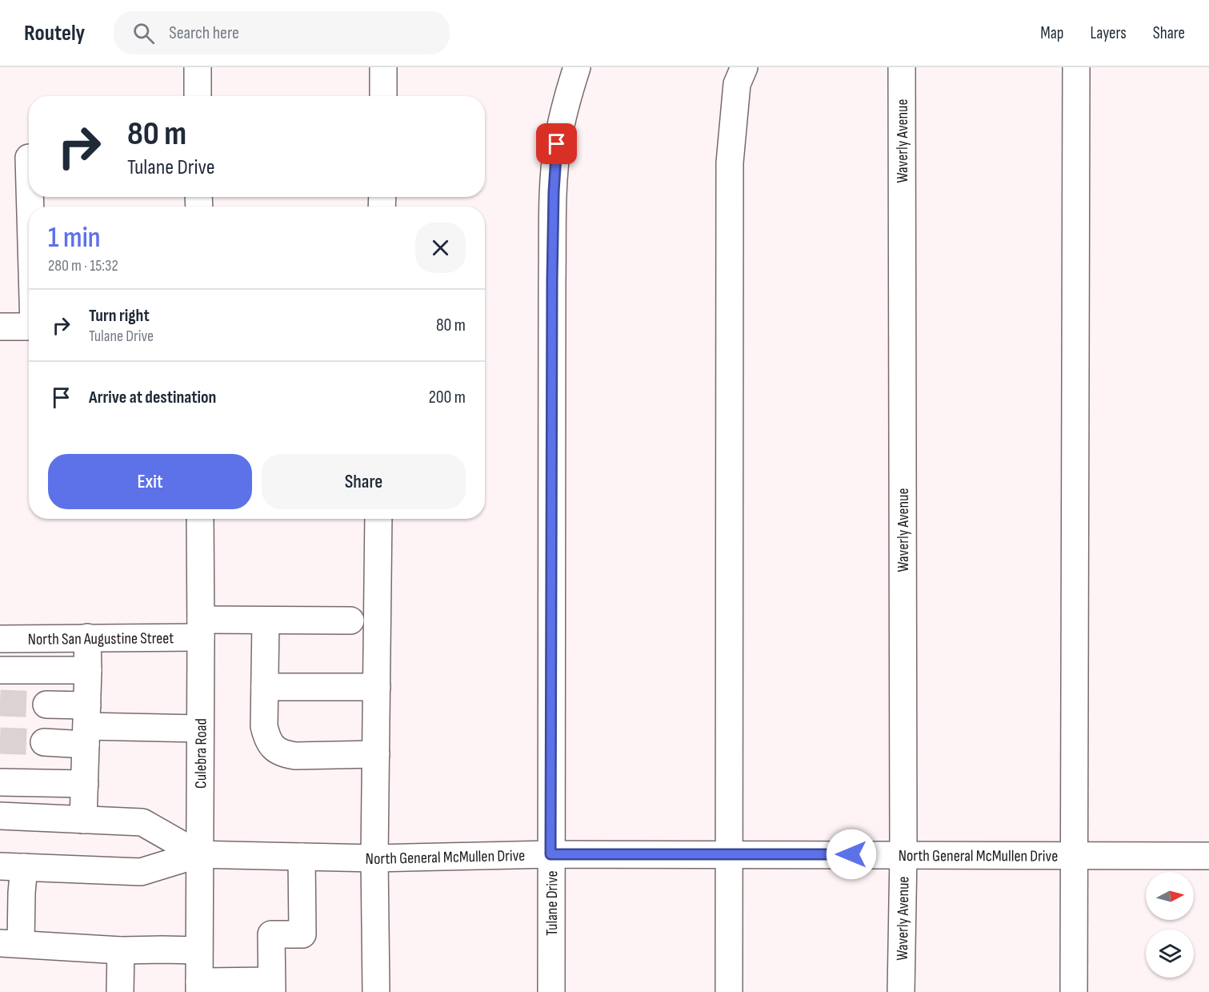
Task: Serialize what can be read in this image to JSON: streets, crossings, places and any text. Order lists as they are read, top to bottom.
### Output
{
  "streets": {
    "street": [
      "Waverly Avenue",
      "North San Augustine Street",
      "Culebra Road",
      "North General McMullen Drive",
      "Tulane Drive"
    ]
  },
  "crossings": [
    ["Waverly Avenue", "North General McMullen Drive"],
    ["North San Augustine Street", "Culebra Road"],
    ["Culebra Road", "North General McMullen Drive"],
    ["North General McMullen Drive", "Tulane Drive"]
  ],
  "north": "right",
  "page": {
    "header": "Routely",
    "search": "Search here",
    "nav": ["Map", "Layers", "Share"],
    "turn": ["80 m", "Tulane Drive"],
    "heading": ["1 min", "280 m · 15:32"],
    "list": [
      {
        "name": "Turn right",
        "note": "Tulane Drive",
        "value": "80 m"
      },
      {
        "name": "Arrive at destination",
        "value": "200 m"
      }
    ],
    "buttons": ["Exit", "Share"]
  }
}
